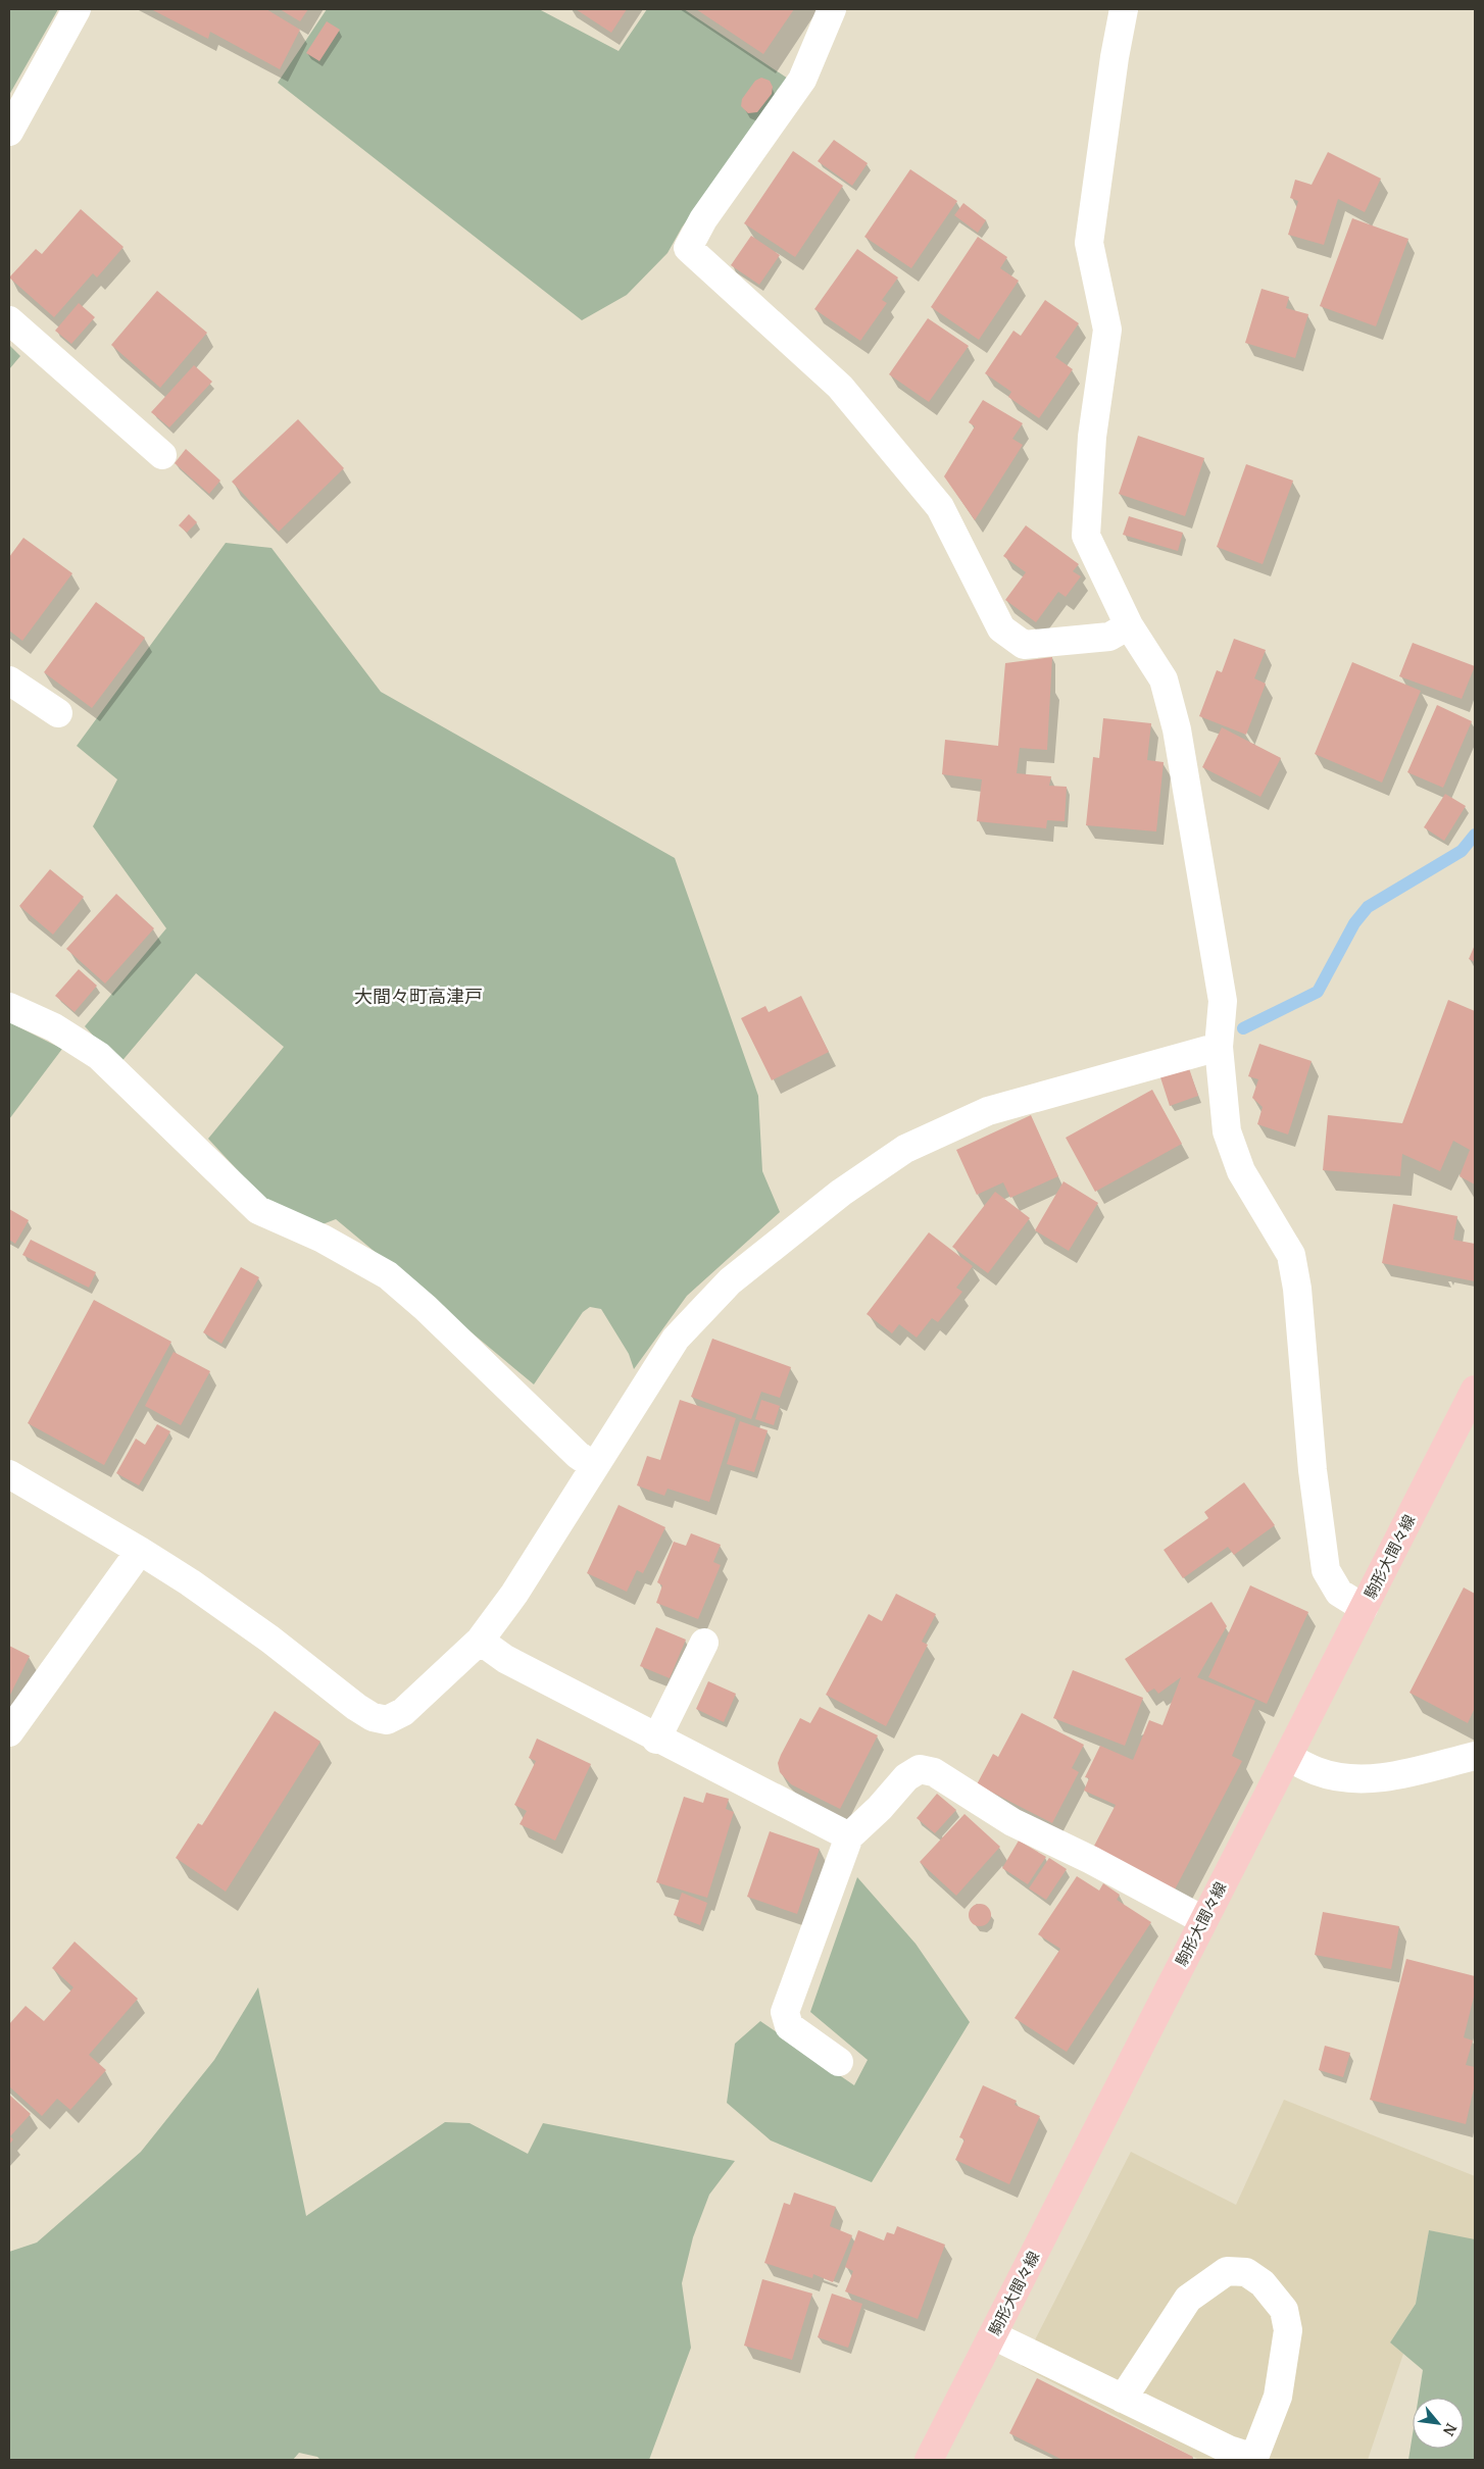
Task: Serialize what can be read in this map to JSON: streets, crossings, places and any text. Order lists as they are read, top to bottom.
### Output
{
  "streets": {
    "main road": ["駒形大間々線"]
  },
  "districts": ["大間々町高津戸"],
  "north": "bottom right"
}
